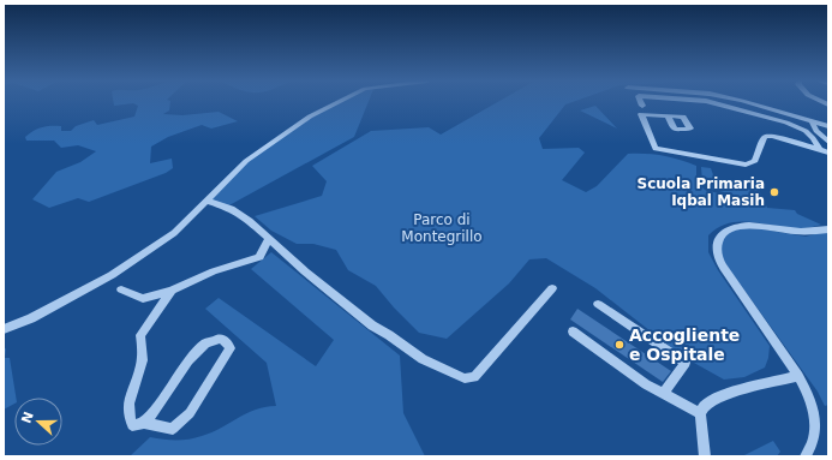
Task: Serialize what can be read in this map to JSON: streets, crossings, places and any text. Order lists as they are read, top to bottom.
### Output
{
  "parks": ["Parco di Montegrillo"],
  "places": ["Scuola Primaria Iqbal Masih", "Accogliente e Ospitale"],
  "north": "left"
}
